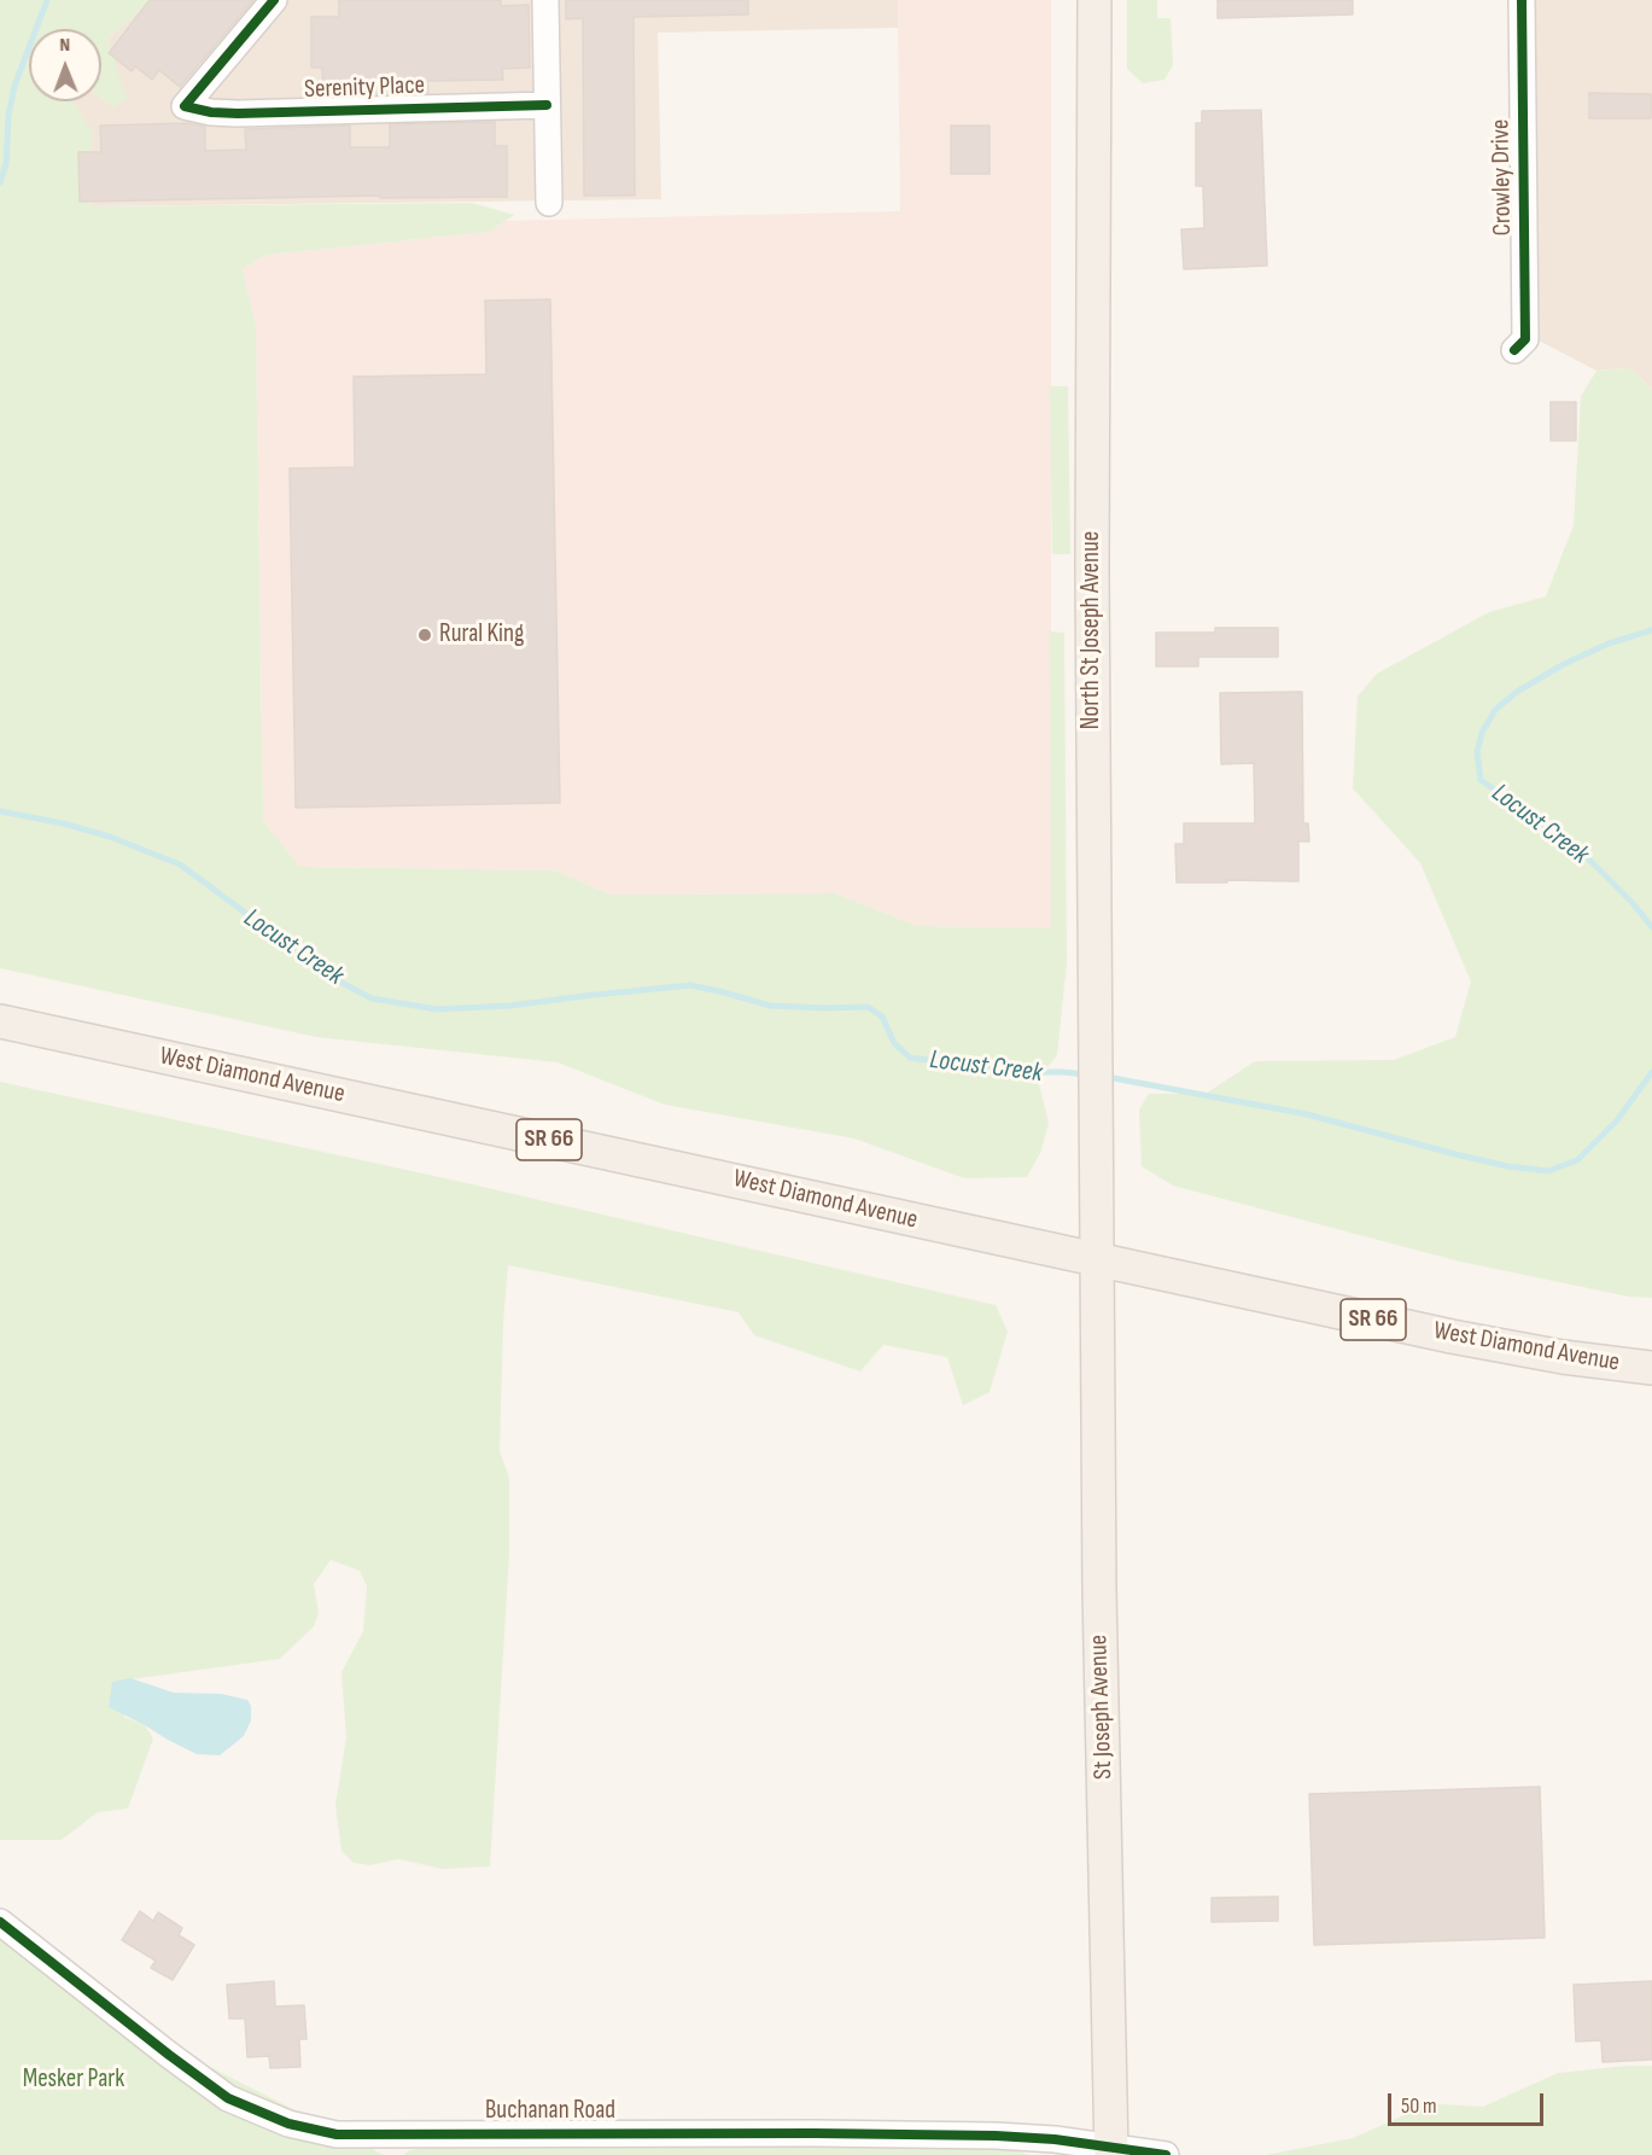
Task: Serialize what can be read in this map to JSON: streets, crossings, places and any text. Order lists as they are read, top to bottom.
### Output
{
  "streets": {
    "main road": [
      "North St Joseph Avenue",
      "West Diamond Avenue",
      "SR 66",
      "St Joseph Avenue"
    ],
    "street": ["Serenity Place", "Crowley Drive", "Buchanan Road"]
  },
  "crossings": [
    ["North St Joseph Avenue", "West Diamond Avenue"],
    ["North St Joseph Avenue", "St Joseph Avenue"],
    ["West Diamond Avenue", "St Joseph Avenue"],
    ["St Joseph Avenue", "Buchanan Road"]
  ],
  "water": ["Locust Creek"],
  "parks": ["Mesker Park"],
  "places": ["Rural King"],
  "scale_bar": "50 m",
  "north": "top"
}
